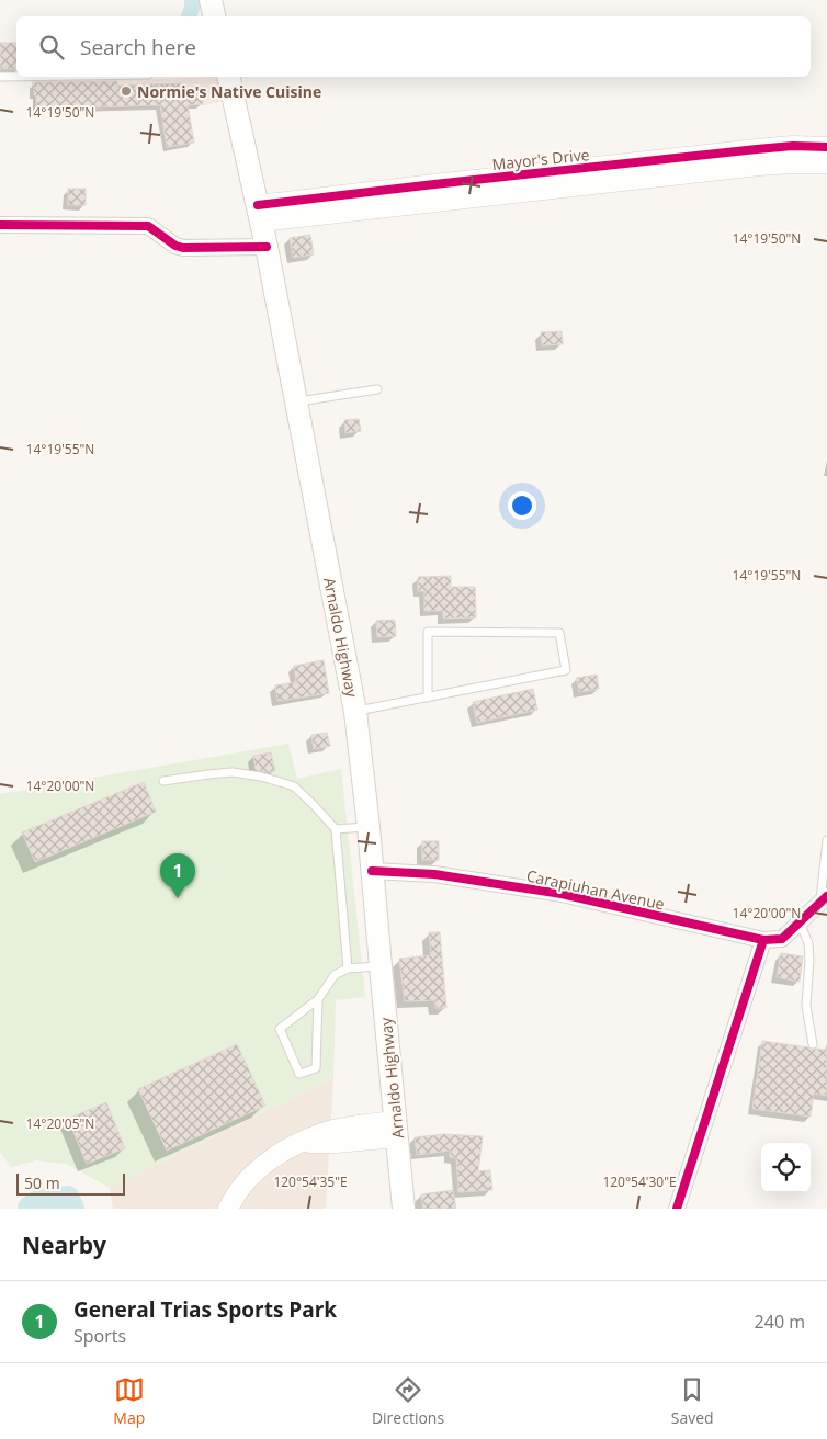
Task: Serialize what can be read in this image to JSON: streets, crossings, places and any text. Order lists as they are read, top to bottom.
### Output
{
  "streets": {
    "main road": ["Arnaldo Highway"],
    "street": ["Mayor's Drive", "Carapiuhan Avenue"]
  },
  "crossings": [
    ["Mayor's Drive", "Arnaldo Highway"],
    ["Arnaldo Highway", "Carapiuhan Avenue"]
  ],
  "places": ["Normie's Native Cuisine"],
  "scale_bar": "50 m",
  "page": {
    "search": "Search here",
    "pins": "1",
    "scale": "50 m",
    "heading": "Nearby",
    "list": [
      {
        "mark": "1",
        "name": "General Trias Sports Park",
        "note": "Sports",
        "value": "240 m"
      }
    ],
    "nav": ["Map", "Directions", "Saved"]
  },
  "coordinates": [
    "14°19'50\"N",
    "14°19'55\"N",
    "14°20'00\"N",
    "14°20'05\"N",
    "120°54'35\"E",
    "120°54'30\"E"
  ]
}
